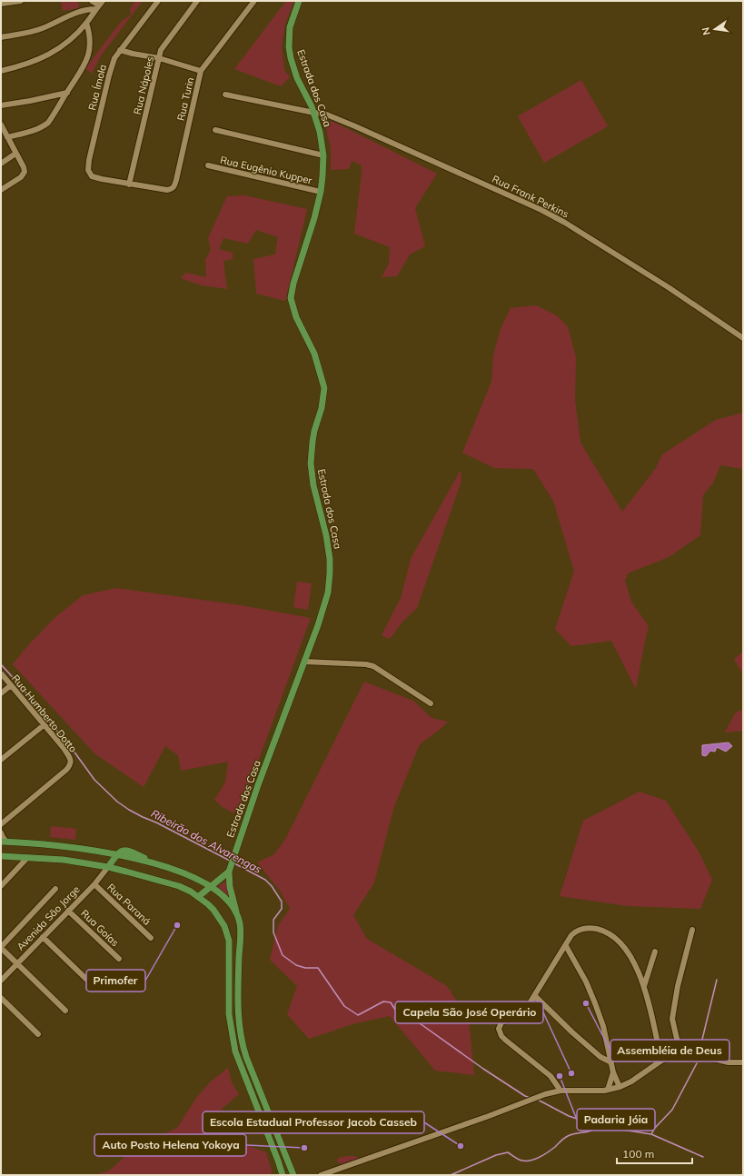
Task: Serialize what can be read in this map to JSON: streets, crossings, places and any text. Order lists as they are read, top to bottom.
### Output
{
  "streets": {
    "main road": ["Estrada dos Casa"],
    "street": [
      "Rua Nápoles",
      "Rua Ímola",
      "Rua Turin",
      "Rua Eugênio Kupper",
      "Rua Frank Perkins",
      "Rua Humberto Dotto",
      "Rua Paraná",
      "Avenida São Jorge",
      "Rua Goías"
    ]
  },
  "crossings": [
    ["Rua Nápoles", "Rua Ímola"],
    ["Rua Nápoles", "Rua Turin"],
    ["Rua Ímola", "Rua Turin"],
    ["Estrada dos Casa", "Rua Eugênio Kupper"],
    ["Estrada dos Casa", "Rua Frank Perkins"],
    ["Rua Paraná", "Avenida São Jorge"],
    ["Avenida São Jorge", "Rua Goías"]
  ],
  "water": ["Ribeirão dos Alvarengas"],
  "places": [
    "Primofer",
    "Assembléia de Deus",
    "Capela São José Operário",
    "Padaria Jóia",
    "Escola Estadual Professor Jacob Casseb",
    "Auto Posto Helena Yokoya"
  ],
  "scale_bar": "100 m",
  "north": "left"
}
